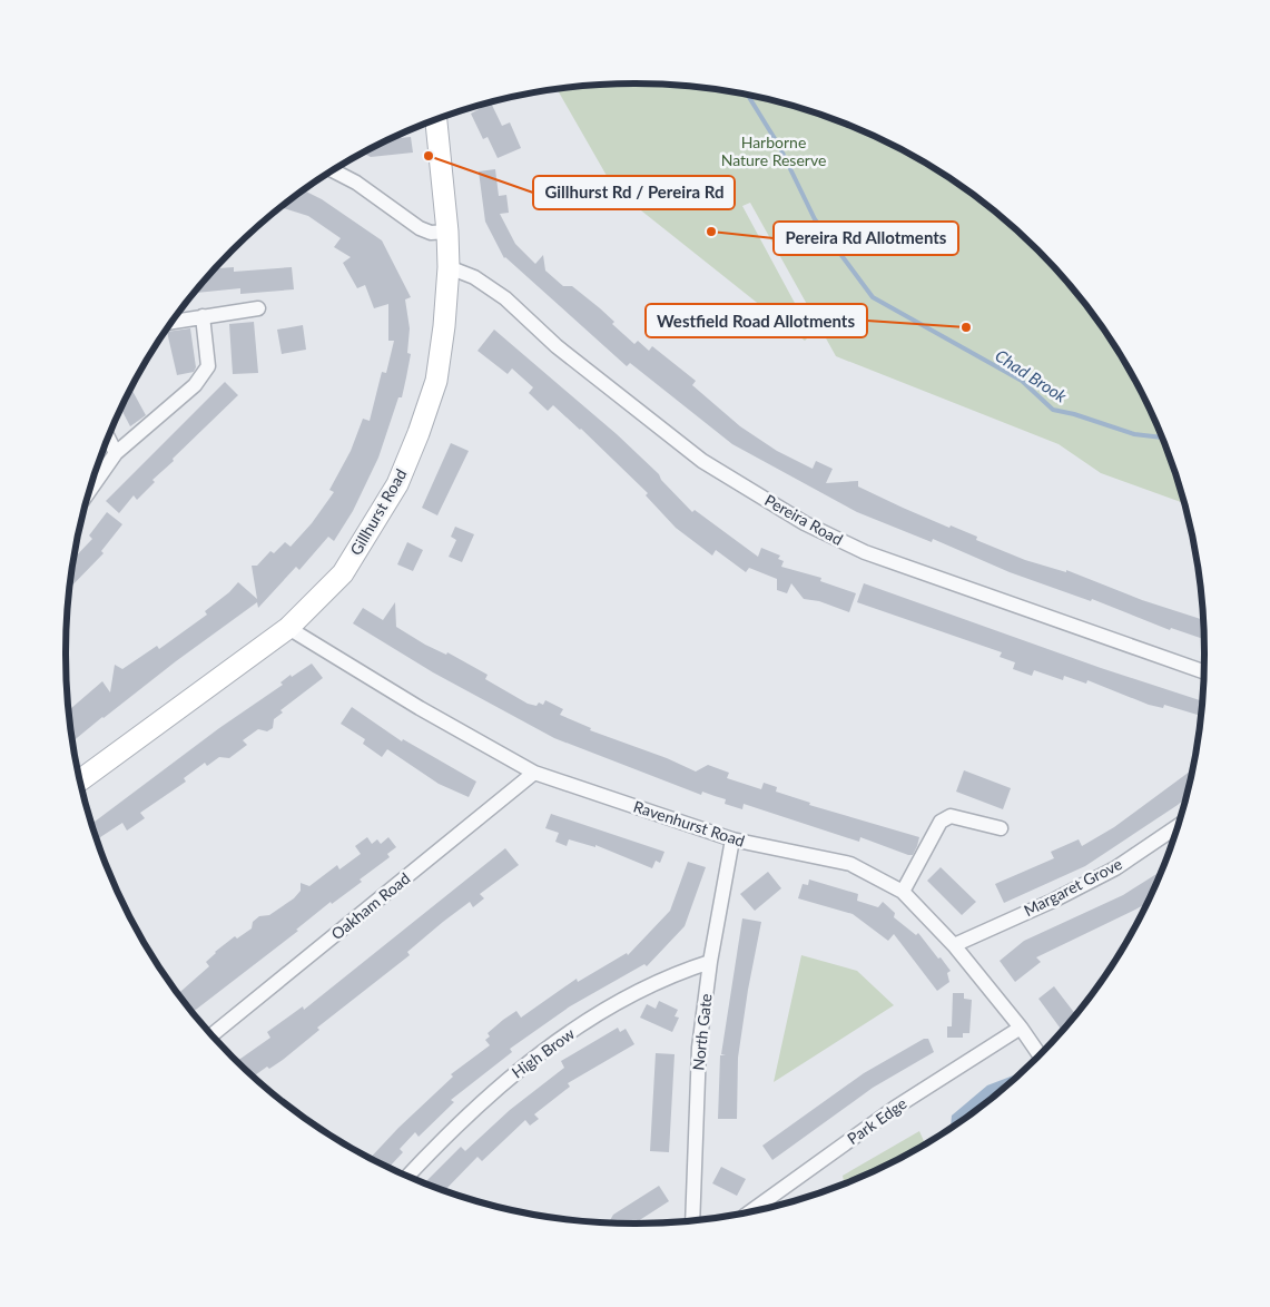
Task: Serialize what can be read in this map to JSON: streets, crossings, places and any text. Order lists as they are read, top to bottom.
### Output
{
  "streets": {
    "street": [
      "Gillhurst Road",
      "Pereira Road",
      "Ravenhurst Road",
      "Margaret Grove",
      "Oakham Road",
      "North Gate",
      "High Brow",
      "Park Edge"
    ]
  },
  "crossings": [
    ["Gillhurst Road", "Pereira Road"],
    ["Gillhurst Road", "Ravenhurst Road"],
    ["Ravenhurst Road", "Margaret Grove"],
    ["Ravenhurst Road", "Oakham Road"],
    ["Ravenhurst Road", "North Gate"],
    ["Ravenhurst Road", "Park Edge"],
    ["North Gate", "High Brow"]
  ],
  "water": ["Chad Brook"],
  "parks": ["Harborne Nature Reserve"],
  "places": ["Gillhurst Rd / Pereira Rd", "Pereira Rd Allotments", "Westfield Road Allotments"]
}
